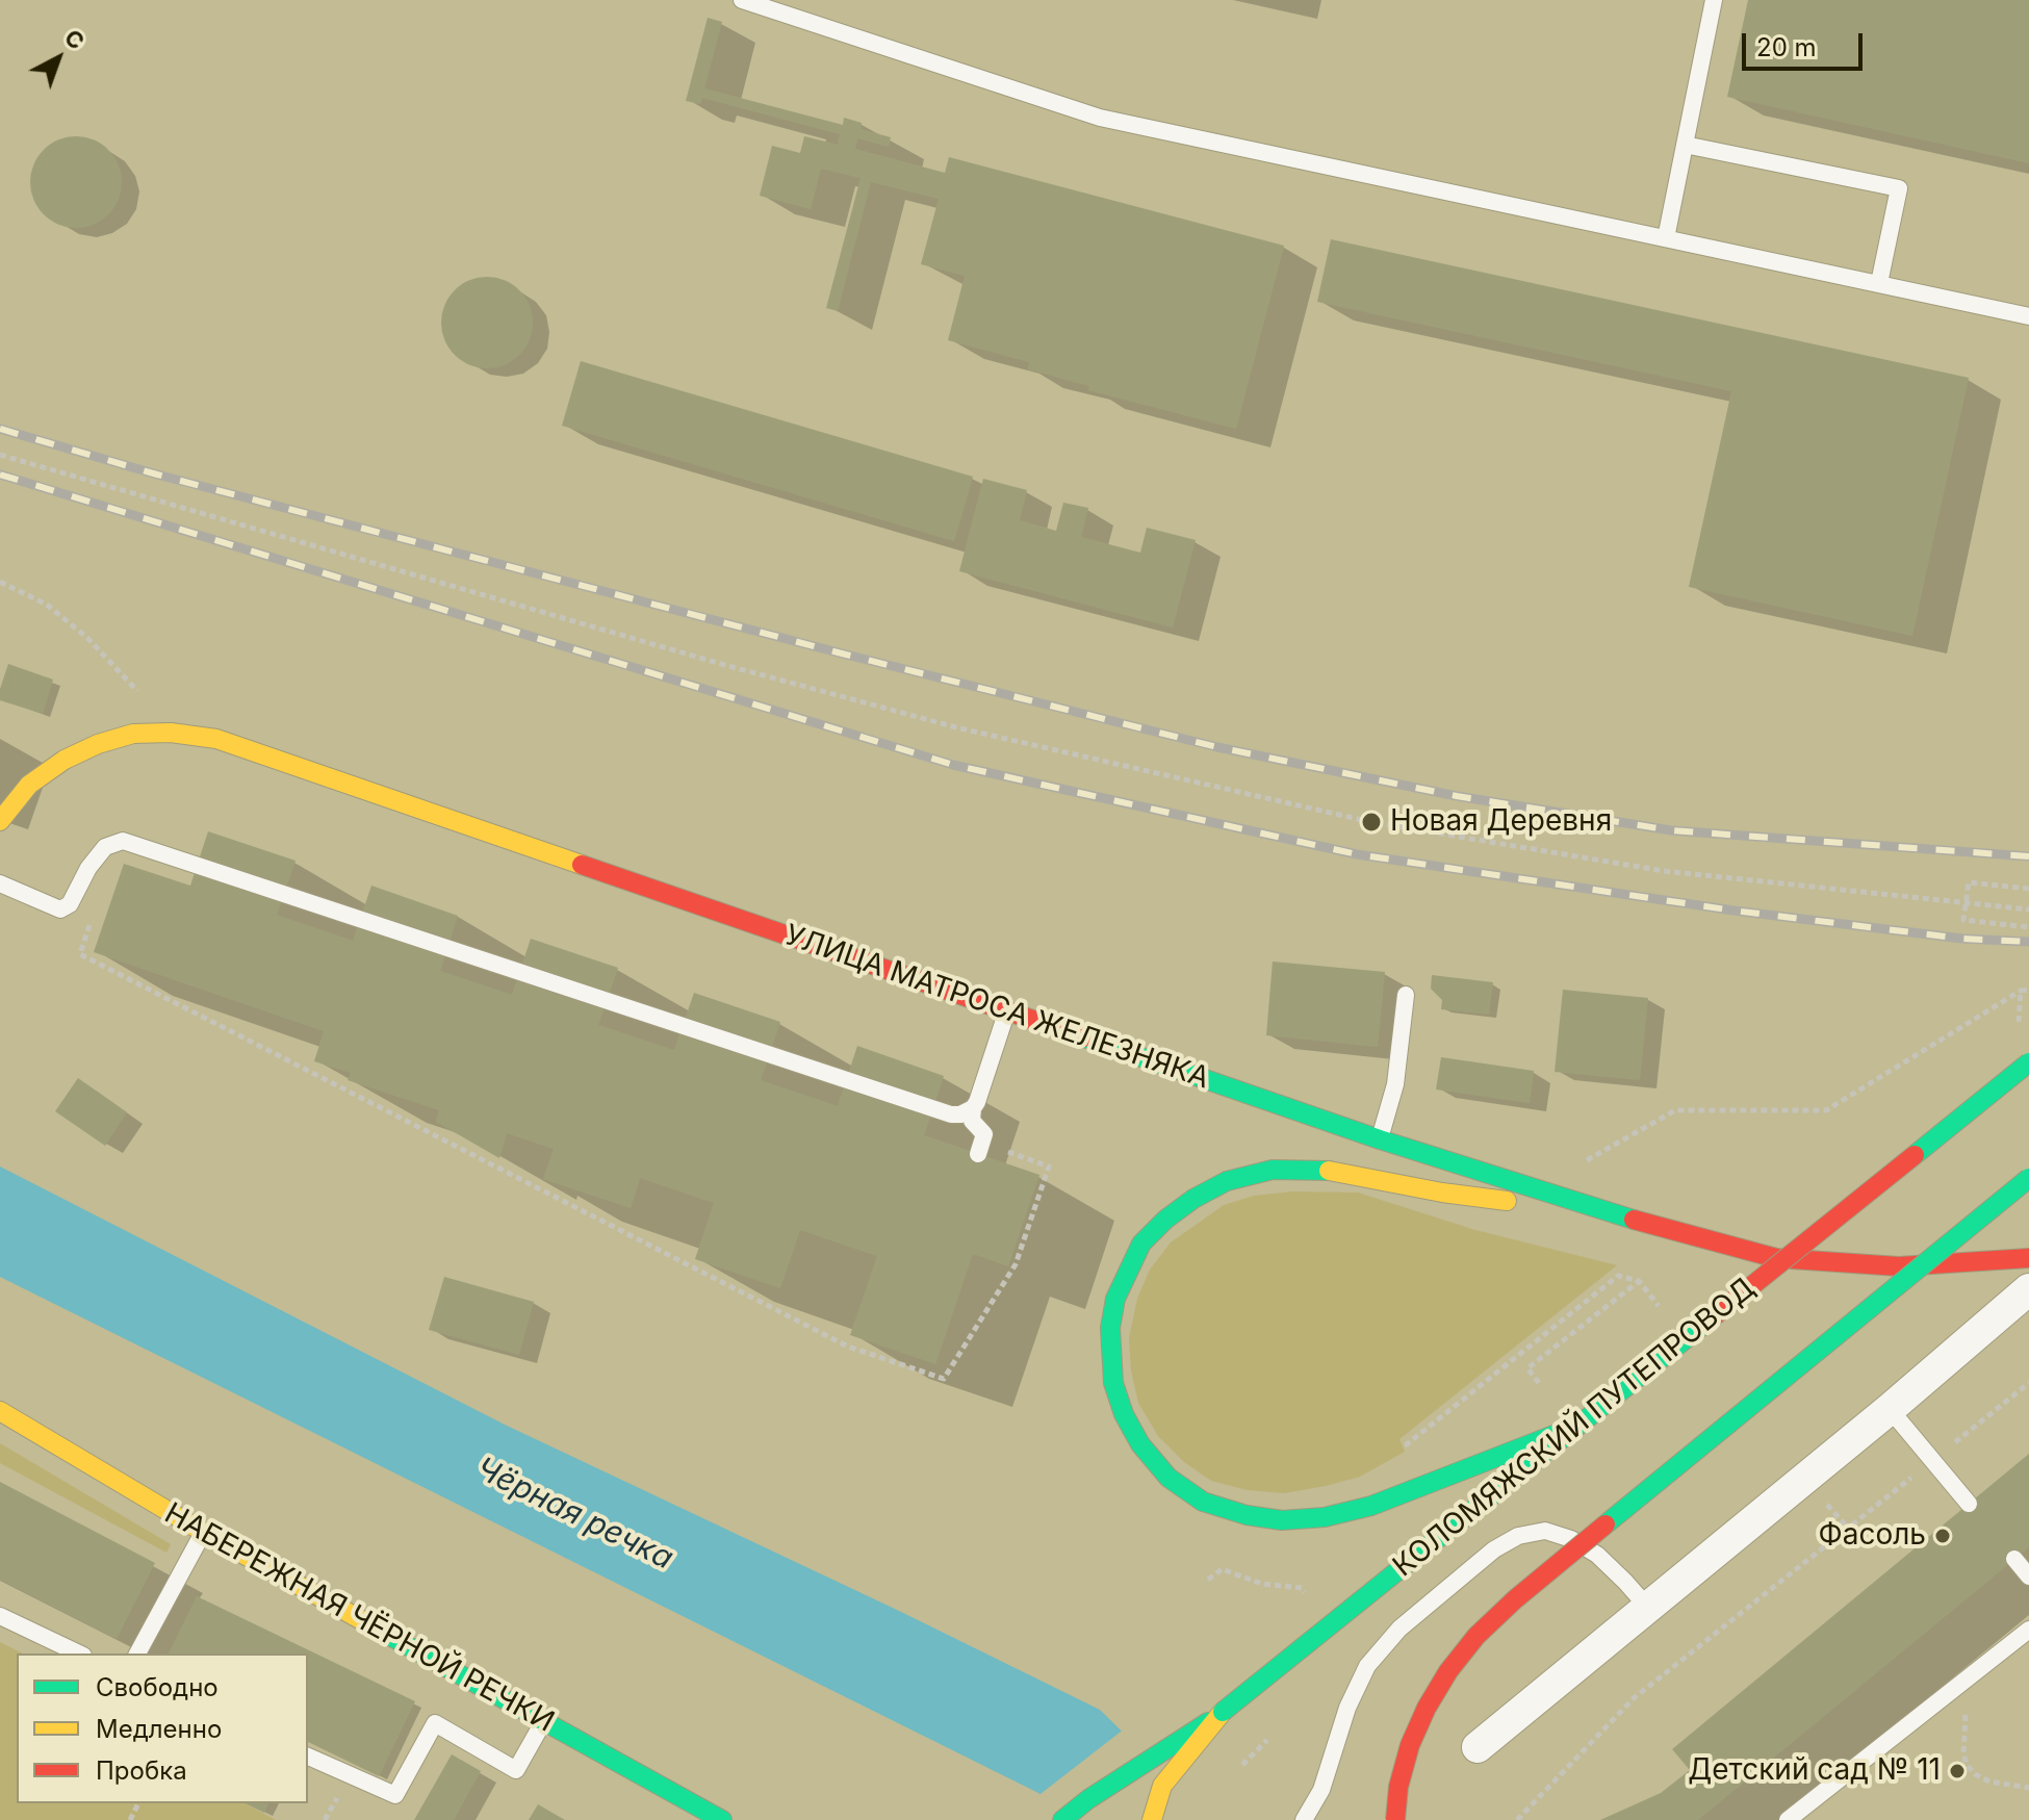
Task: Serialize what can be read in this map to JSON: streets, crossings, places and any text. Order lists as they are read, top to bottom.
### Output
{
  "streets": {
    "street": ["УЛИЦА МАТРОСА ЖЕЛЕЗНЯКА", "КОЛОМЯЖСКИЙ ПУТЕПРОВОД", "НАБЕРЕЖНАЯ ЧЁРНОЙ РЕЧКИ"]
  },
  "water": ["Чёрная речка"],
  "places": ["Новая Деревня", "Фасоль", "Детский сад № 11"],
  "legend": ["Свободно", "Медленно", "Пробка"],
  "scale_bar": "20 m",
  "north": "top right"
}
